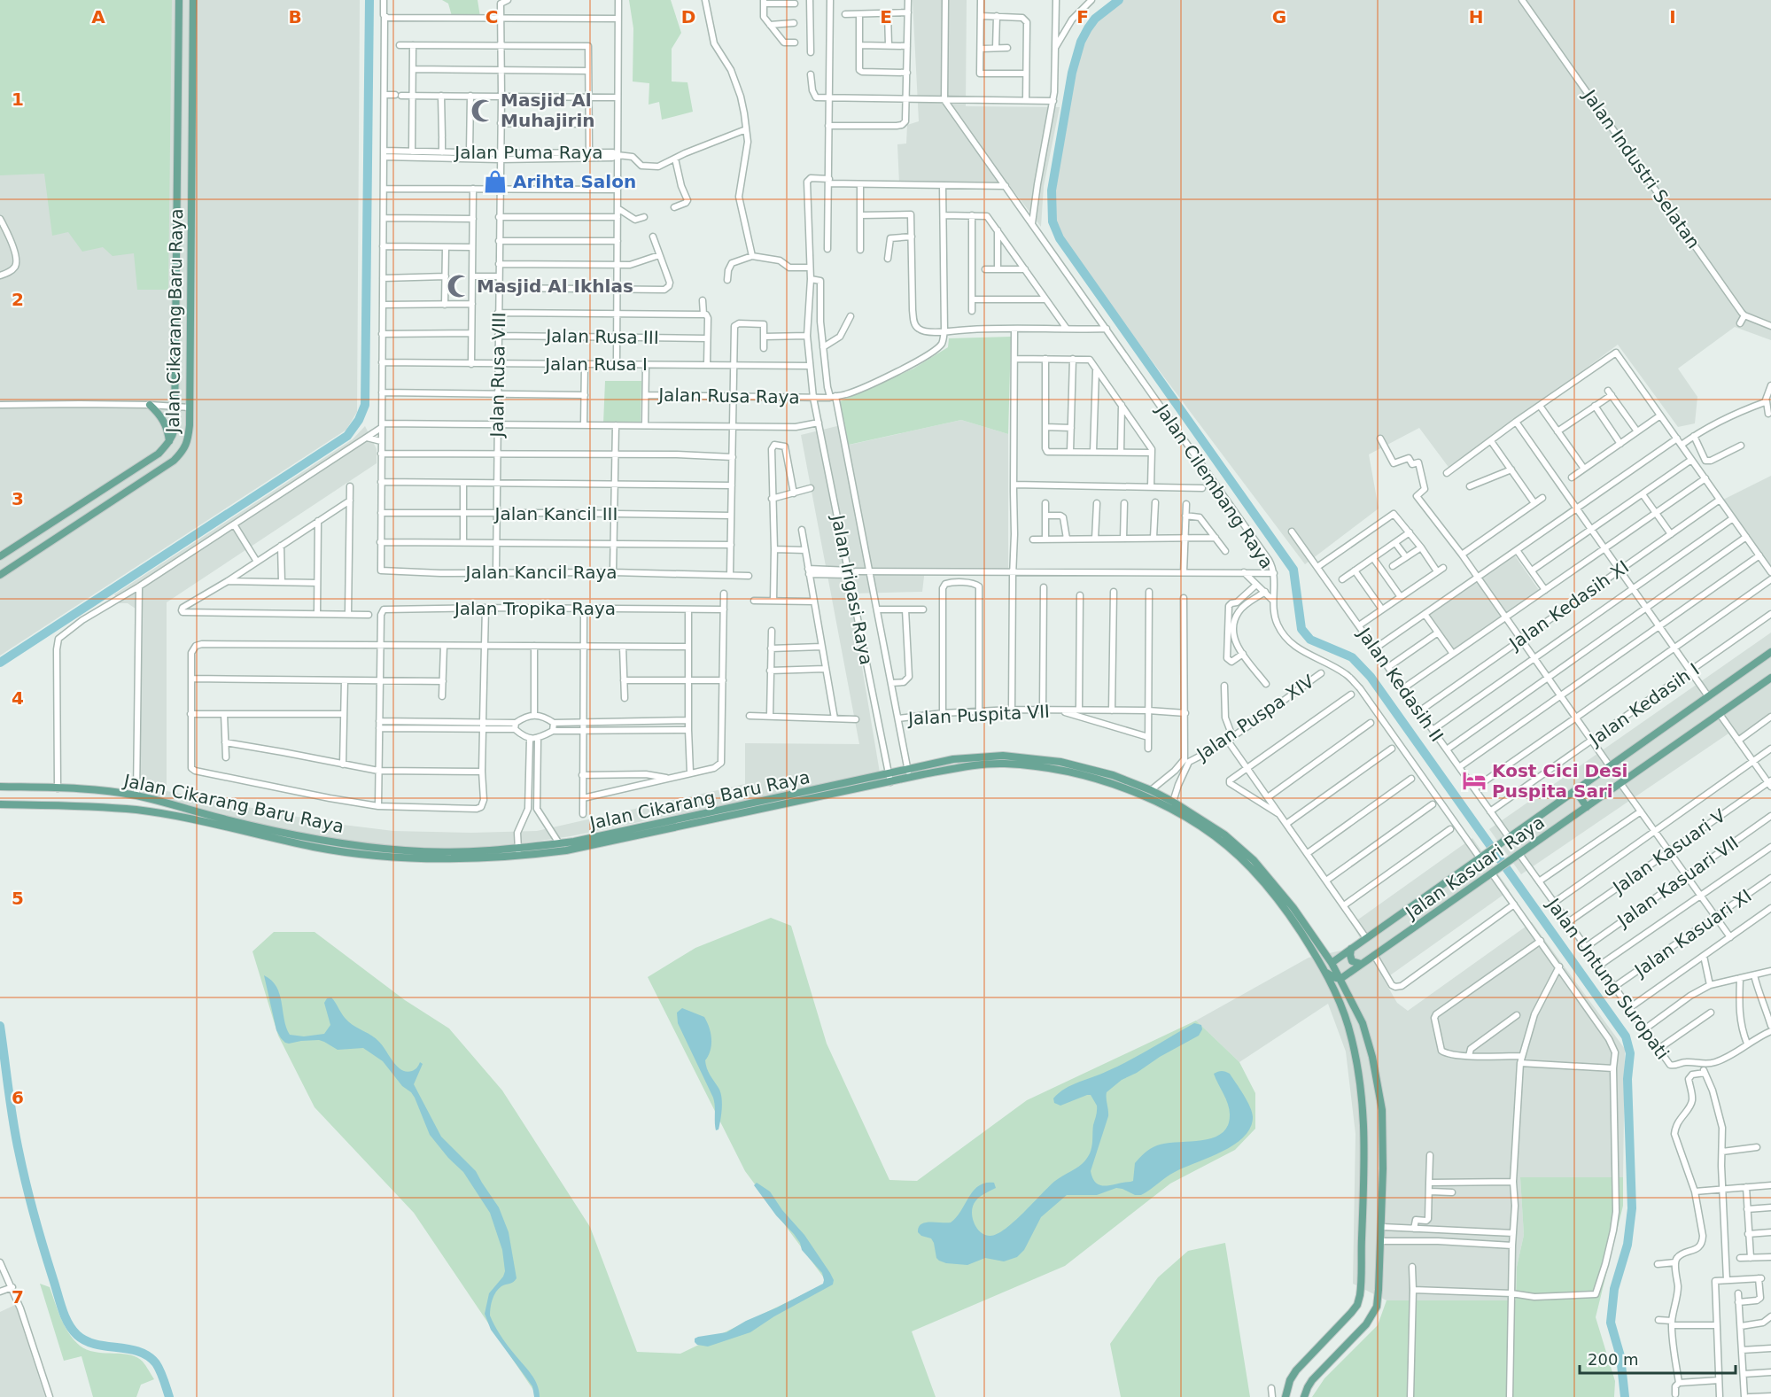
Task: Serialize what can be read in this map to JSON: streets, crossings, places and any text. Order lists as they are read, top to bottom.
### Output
{
  "streets": {
    "main road": ["Jalan Cikarang Baru Raya", "Jalan Kasuari Raya"],
    "street": [
      "Jalan Puma Raya",
      "Jalan Industri Selatan",
      "Jalan Rusa III",
      "Jalan Rusa I",
      "Jalan Rusa VIII",
      "Jalan Rusa Raya",
      "Jalan Cilembang Raya",
      "Jalan Kancil III",
      "Jalan Kancil Raya",
      "Jalan Irigasi Raya",
      "Jalan Kedasih XI",
      "Jalan Tropika Raya",
      "Jalan Kedasih II",
      "Jalan Kedasih I",
      "Jalan Puspita VII",
      "Jalan Puspa XIV",
      "Jalan Kasuari V",
      "Jalan Kasuari VII",
      "Jalan Kasuari XI",
      "Jalan Untung Suropati"
    ]
  },
  "crossings": [
    ["Jalan Puma Raya", "Jalan Rusa VIII"],
    ["Jalan Cikarang Baru Raya", "Jalan Irigasi Raya"],
    ["Jalan Cikarang Baru Raya", "Jalan Puspa XIV"],
    ["Jalan Cikarang Baru Raya", "Jalan Kasuari Raya"],
    ["Jalan Rusa III", "Jalan Rusa VIII"],
    ["Jalan Rusa I", "Jalan Rusa VIII"],
    ["Jalan Rusa I", "Jalan Irigasi Raya"],
    ["Jalan Rusa VIII", "Jalan Kancil III"],
    ["Jalan Rusa VIII", "Jalan Kancil Raya"],
    ["Jalan Rusa Raya", "Jalan Irigasi Raya"],
    ["Jalan Irigasi Raya", "Jalan Puspita VII"],
    ["Jalan Kedasih XI", "Jalan Kedasih II"],
    ["Jalan Kedasih II", "Jalan Kedasih I"],
    ["Jalan Kasuari V", "Jalan Untung Suropati"],
    ["Jalan Kasuari Raya", "Jalan Untung Suropati"],
    ["Jalan Kasuari VII", "Jalan Untung Suropati"],
    ["Jalan Kasuari XI", "Jalan Untung Suropati"]
  ],
  "places": {
    "mosque": ["Masjid Al Muhajirin", "Masjid Al Ikhlas"],
    "shop": ["Arihta Salon"],
    "hotel": ["Kost Cici Desi Puspita Sari"]
  },
  "scale_bar": "200 m",
  "grid": {
    "columns": [
      "A",
      "B",
      "C",
      "D",
      "E",
      "F",
      "G",
      "H",
      "I"
    ],
    "rows": [
      "1",
      "2",
      "3",
      "4",
      "5",
      "6",
      "7"
    ]
  }
}
